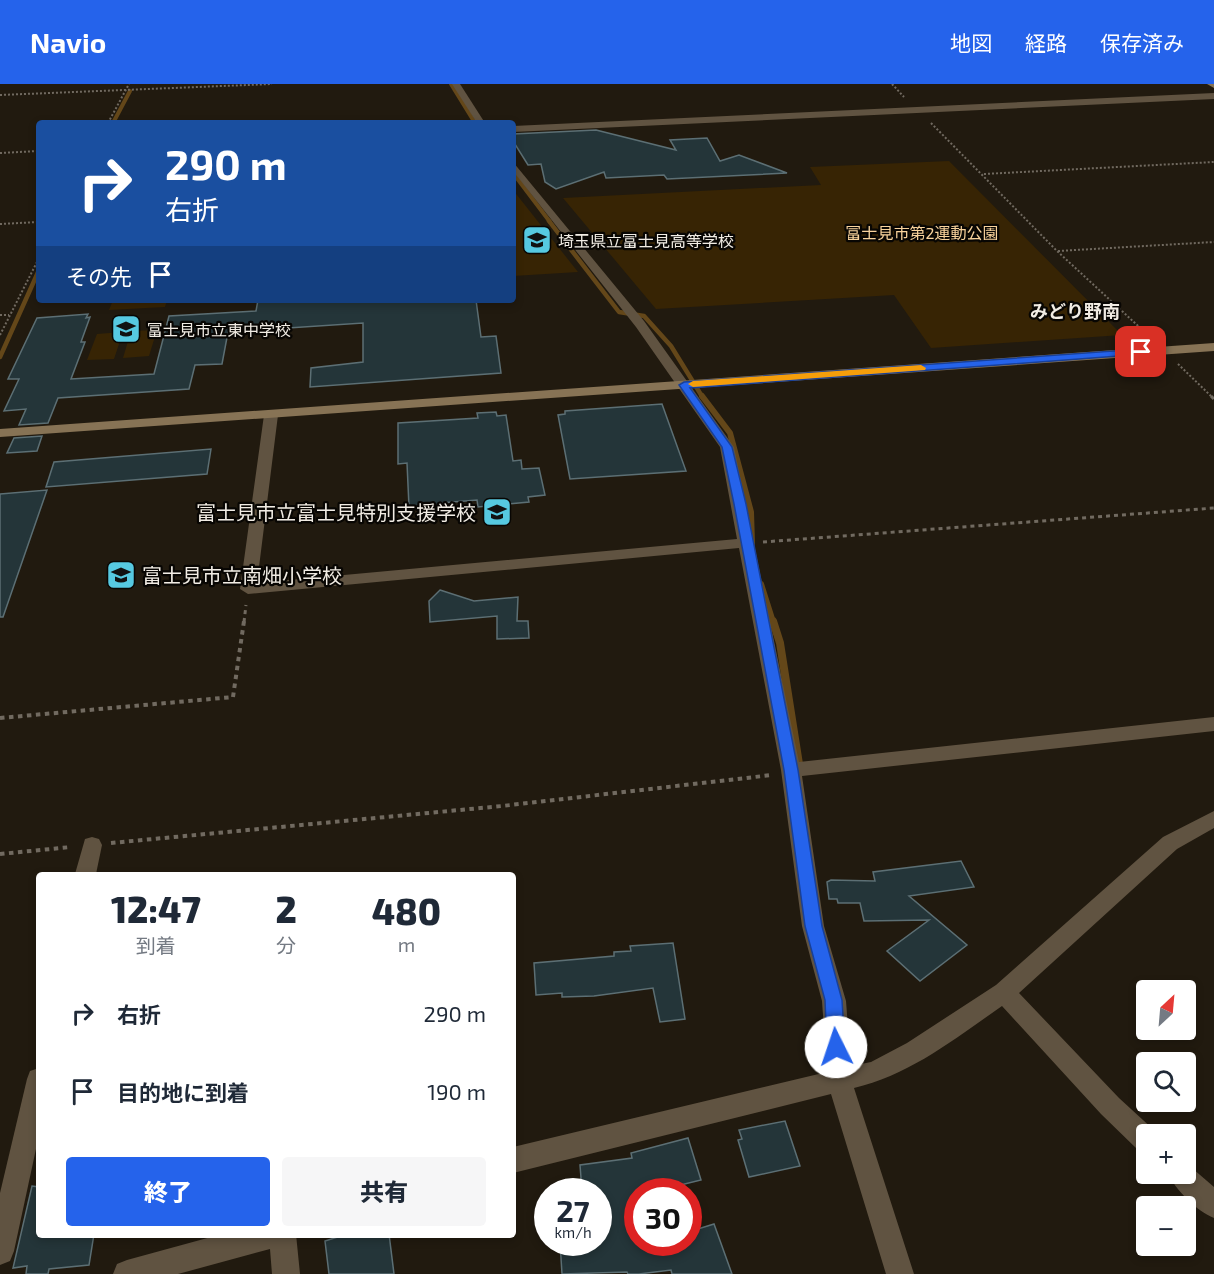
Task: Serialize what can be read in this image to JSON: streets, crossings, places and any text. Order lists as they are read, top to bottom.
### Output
{
  "districts": ["みどり野南"],
  "parks": ["富士見市第2運動公園"],
  "places": {
    "school or university": [
      "埼玉県立富士見高等学校",
      "富士見市立東中学校",
      "富士見市立富士見特別支援学校",
      "富士見市立南畑小学校"
    ]
  },
  "north": "top right",
  "page": {
    "header": "Navio",
    "nav": ["地図", "経路", "保存済み"],
    "turn": ["290 m", "右折"],
    "then": "その先",
    "eta": [
      "12:47",
      "到着",
      "2",
      "分",
      "480",
      "m"
    ],
    "list": [
      {
        "name": "右折",
        "value": "290 m"
      },
      {
        "name": "目的地に到着",
        "value": "190 m"
      }
    ],
    "map_buttons": ["+", "−"],
    "buttons": ["終了", "共有"],
    "speed": "27 km/h",
    "limit": "30"
  }
}
